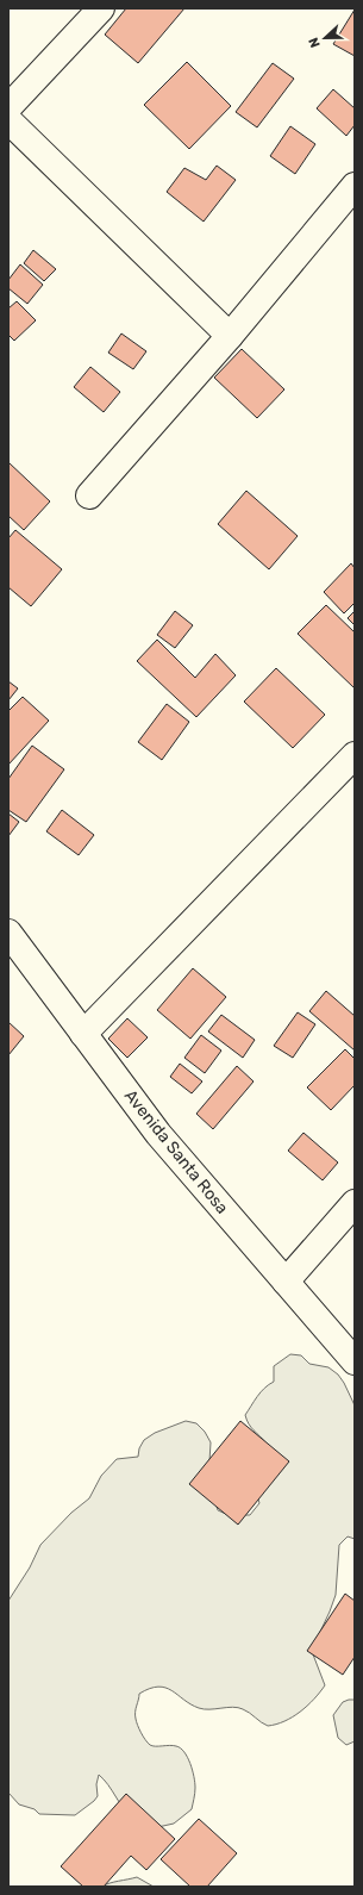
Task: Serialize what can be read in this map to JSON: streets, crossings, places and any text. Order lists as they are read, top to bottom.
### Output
{
  "streets": {
    "street": ["Avenida Santa Rosa"]
  },
  "north": "left"
}
